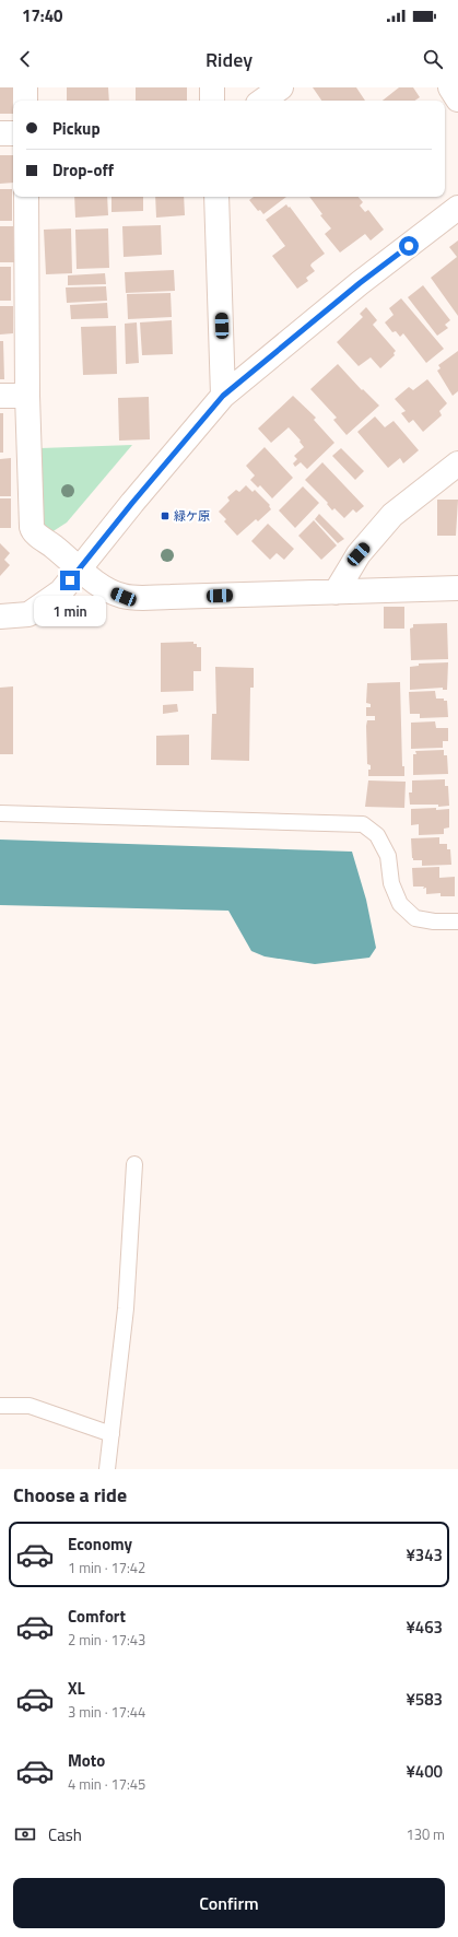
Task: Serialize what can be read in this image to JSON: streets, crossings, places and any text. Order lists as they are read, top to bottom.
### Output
{
  "places": {
    "transit": ["緑ケ原"]
  },
  "page": {
    "status": "17:40",
    "header": "Ridey",
    "banner": ["Pickup", "Drop-off"],
    "bubble": "1 min",
    "heading": "Choose a ride",
    "list": [
      {
        "name": "Economy",
        "note": "1 min · 17:42",
        "value": "¥343"
      },
      {
        "name": "Comfort",
        "note": "2 min · 17:43",
        "value": "¥463"
      },
      {
        "name": "XL",
        "note": "3 min · 17:44",
        "value": "¥583"
      },
      {
        "name": "Moto",
        "note": "4 min · 17:45",
        "value": "¥400"
      }
    ],
    "pay": ["Cash", "130 m"],
    "buttons": "Confirm"
  }
}
